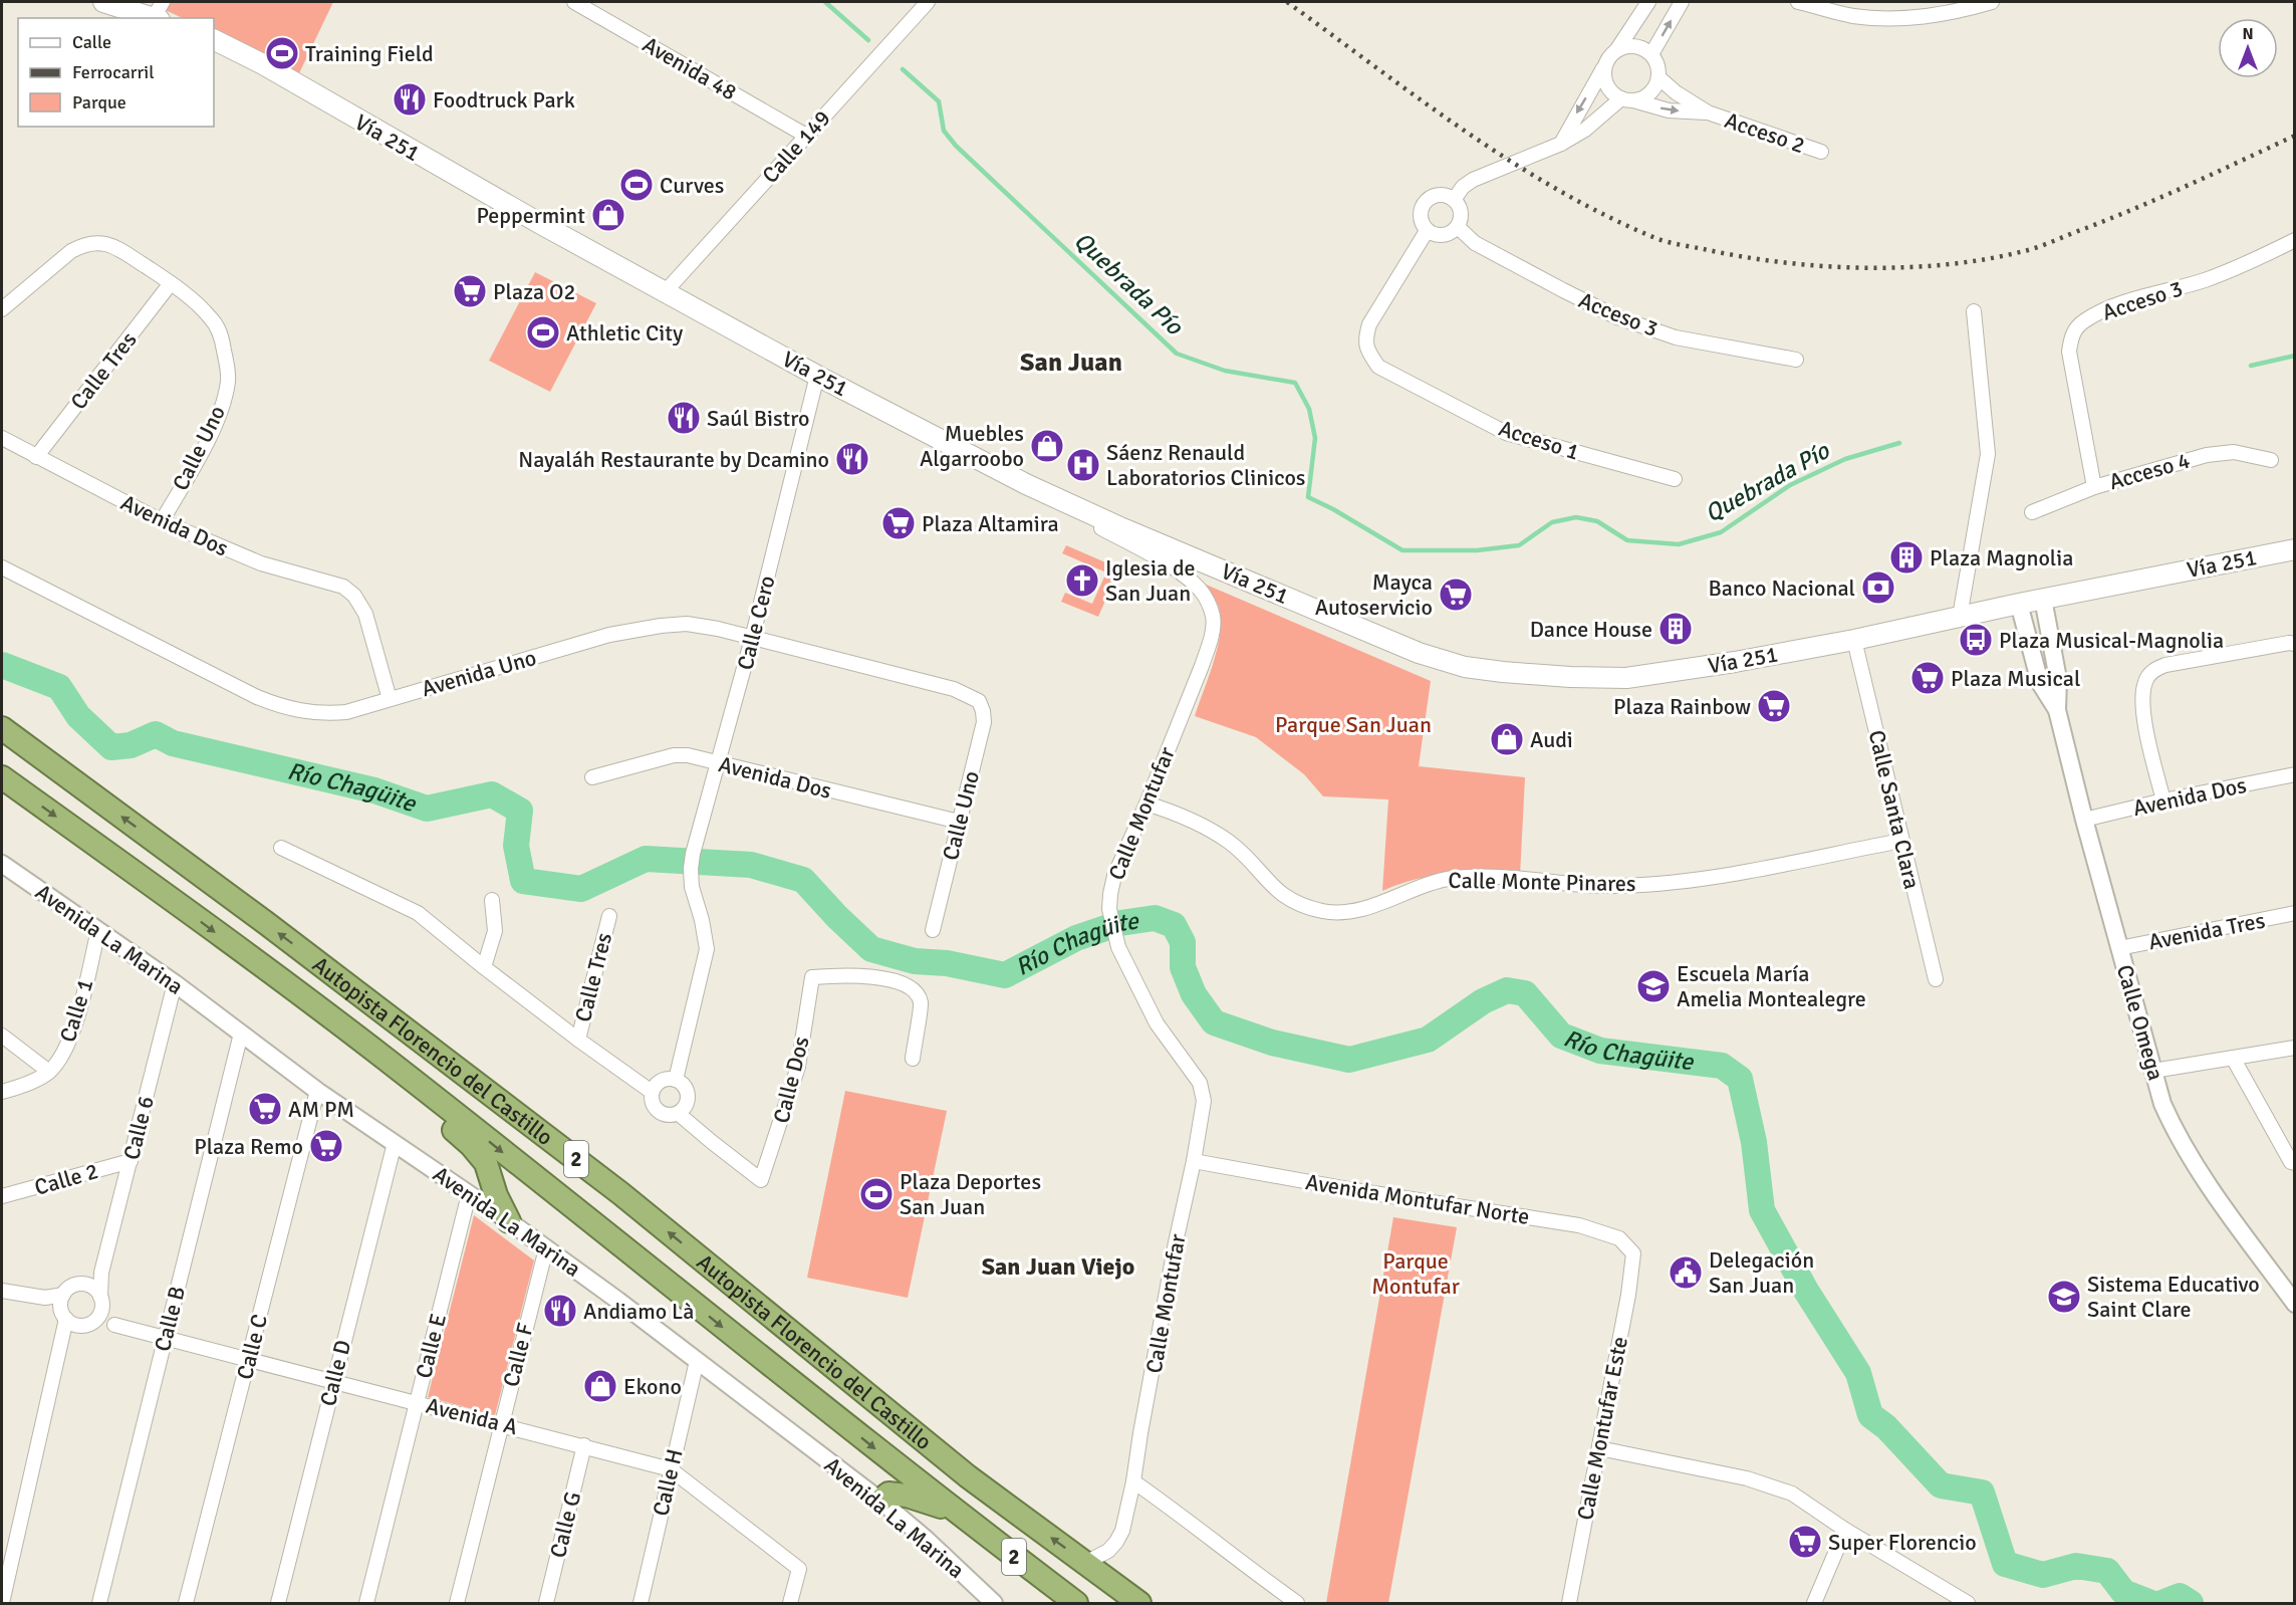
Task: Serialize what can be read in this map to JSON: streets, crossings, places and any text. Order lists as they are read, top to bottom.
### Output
{
  "streets": {
    "highway": ["Autopista Florencio del Castillo", "2"],
    "main road": ["Vía 251"],
    "street": [
      "Avenida 48",
      "Acceso 2",
      "Calle 149",
      "Acceso 3",
      "Calle Tres",
      "Acceso 1",
      "Calle Uno",
      "Acceso 4",
      "Avenida Dos",
      "Calle Cero",
      "Avenida Uno",
      "Calle Santa Clara",
      "Calle Montufar",
      "Calle Monte Pinares",
      "Avenida Tres",
      "Avenida La Marina",
      "Calle 1",
      "Calle Omega",
      "Calle Dos",
      "Calle 6",
      "Calle 2",
      "Avenida Montufar Norte",
      "Calle B",
      "Calle E",
      "Calle C",
      "Calle F",
      "Calle D",
      "Avenida A",
      "Calle Montufar Este",
      "Calle H",
      "Calle G"
    ]
  },
  "crossings": [
    ["Avenida 48", "Calle 149"],
    ["Vía 251", "Calle 149"],
    ["Vía 251", "Calle Cero"],
    ["Vía 251", "Calle Santa Clara"],
    ["Vía 251", "Calle Montufar"],
    ["Vía 251", "Calle Omega"],
    ["Acceso 3", "Acceso 1"],
    ["Acceso 3", "Acceso 4"],
    ["Calle Tres", "Calle Uno"],
    ["Calle Tres", "Avenida Dos"],
    ["Calle Uno", "Avenida Dos"],
    ["Calle Uno", "Avenida Uno"],
    ["Avenida Dos", "Calle Cero"],
    ["Avenida Dos", "Avenida Uno"],
    ["Avenida Dos", "Calle Omega"],
    ["Calle Cero", "Avenida Uno"],
    ["Calle Cero", "Calle Dos"],
    ["Calle Santa Clara", "Calle Monte Pinares"],
    ["Calle Montufar", "Calle Monte Pinares"],
    ["Calle Montufar", "Autopista Florencio del Castillo"],
    ["Calle Montufar", "Avenida Montufar Norte"],
    ["Avenida Tres", "Calle Omega"],
    ["Avenida La Marina", "Calle 1"],
    ["Avenida La Marina", "Calle 6"],
    ["Avenida La Marina", "Calle B"],
    ["Avenida La Marina", "Calle E"],
    ["Avenida La Marina", "Calle C"],
    ["Avenida La Marina", "Calle F"],
    ["Avenida La Marina", "Calle D"],
    ["Avenida La Marina", "Calle H"],
    ["Calle 6", "Calle 2"],
    ["Avenida Montufar Norte", "Calle Montufar Este"],
    ["Calle B", "Avenida A"],
    ["Calle E", "Avenida A"],
    ["Calle C", "Avenida A"],
    ["Calle F", "Avenida A"],
    ["Calle D", "Avenida A"],
    ["Avenida A", "Calle H"],
    ["Avenida A", "Calle G"]
  ],
  "districts": ["San Juan", "San Juan Viejo"],
  "water": ["Quebrada Pío", "Río Chagüite"],
  "parks": ["Parque San Juan", "Parque Montufar"],
  "places": {
    "sports": [
      "Training Field",
      "Curves",
      "Athletic City",
      "Plaza Deportes San Juan"
    ],
    "restaurant": [
      "Foodtruck Park",
      "Saúl Bistro",
      "Nayaláh Restaurante by Dcamino",
      "Andiamo Là"
    ],
    "shop": [
      "Peppermint",
      "Muebles Algarroobo",
      "Audi",
      "Ekono"
    ],
    "supermarket": [
      "Plaza O2",
      "Plaza Altamira",
      "Mayca Autoservicio",
      "Plaza Musical",
      "Plaza Rainbow",
      "AM PM",
      "Plaza Remo",
      "Super Florencio"
    ],
    "hospital": ["Sáenz Renauld Laboratorios Clinicos"],
    "building": ["Plaza Magnolia", "Dance House"],
    "church": ["Iglesia de San Juan"],
    "bank": ["Banco Nacional"],
    "bus stop": ["Plaza Musical-Magnolia"],
    "school or university": ["Escuela María Amelia Montealegre", "Sistema Educativo Saint Clare"],
    "public building": ["Delegación San Juan"]
  },
  "legend": ["Calle", "Ferrocarril", "Parque"],
  "north": "top"
}
